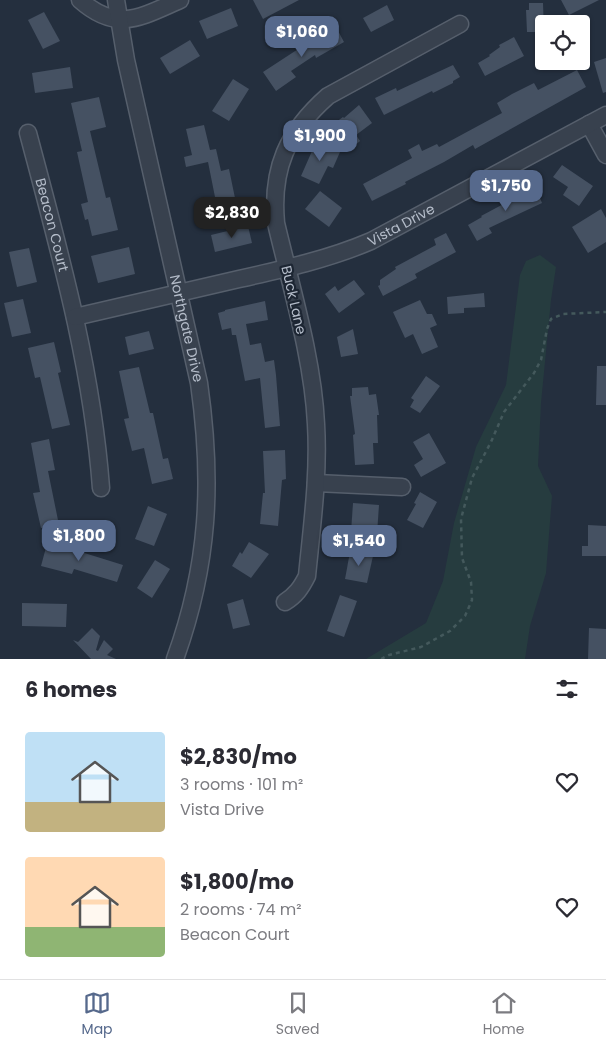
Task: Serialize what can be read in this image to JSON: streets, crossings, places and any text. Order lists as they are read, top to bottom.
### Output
{
  "streets": {
    "street": [
      "Beacon Court",
      "Vista Drive",
      "Buck Lane",
      "Northgate Drive"
    ]
  },
  "crossings": [
    ["Vista Drive", "Buck Lane"],
    ["Vista Drive", "Northgate Drive"]
  ],
  "page": {
    "price": [
      "$1,060",
      "$1,900",
      "$1,750",
      "$2,830",
      "$1,800",
      "$1,540"
    ],
    "heading": "6 homes",
    "list": [
      {
        "name": "$2,830/mo",
        "note": "3 rooms · 101 m² · Vista Drive"
      },
      {
        "name": "$1,800/mo",
        "note": "2 rooms · 74 m² · Beacon Court"
      }
    ],
    "tabs": ["Map", "Saved", "Home"]
  }
}
